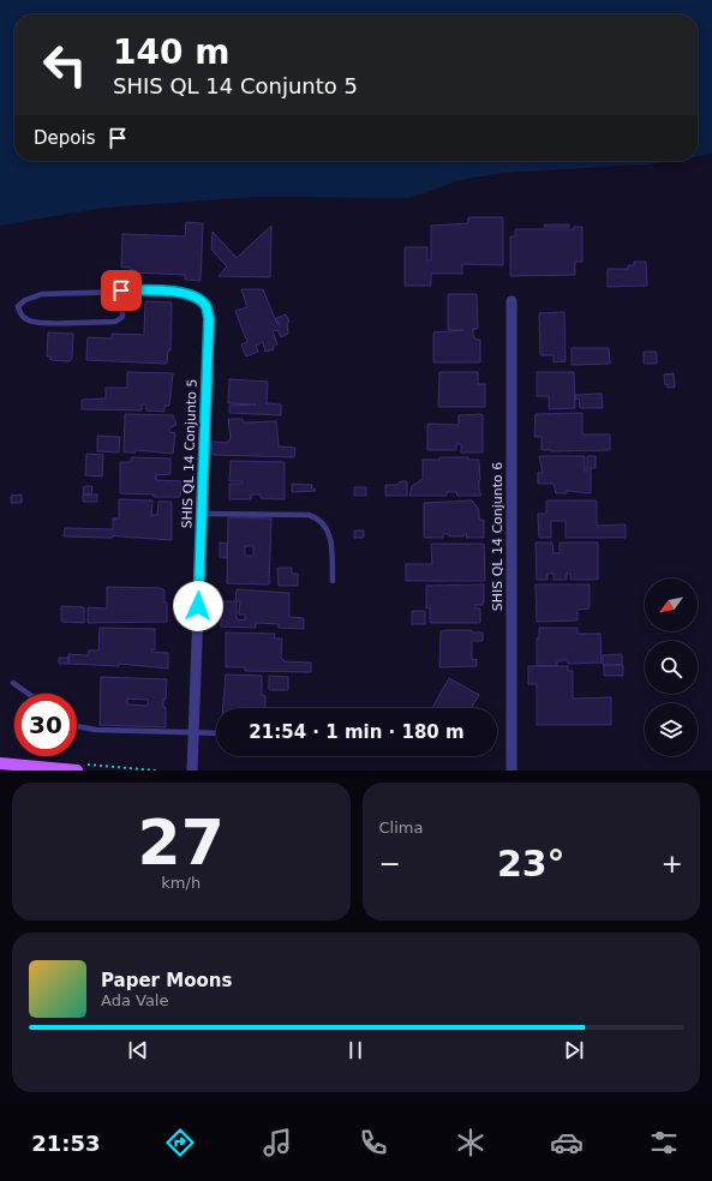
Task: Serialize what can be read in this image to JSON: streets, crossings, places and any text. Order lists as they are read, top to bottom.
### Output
{
  "streets": {
    "street": ["SHIS QL 14 Conjunto 5", "SHIS QL 14 Conjunto 6"]
  },
  "north": "bottom left",
  "page": {
    "turn": ["140 m", "SHIS QL 14 Conjunto 5"],
    "then": "Depois",
    "limit": "30",
    "trip": "21:54 · 1 min · 180 m",
    "tile": [
      ["27", "km/h"],
      "Clima"
    ],
    "heat": ["−", "23°", "+"],
    "song": ["Paper Moons", "Ada Vale"],
    "tabs": "21:53"
  }
}
